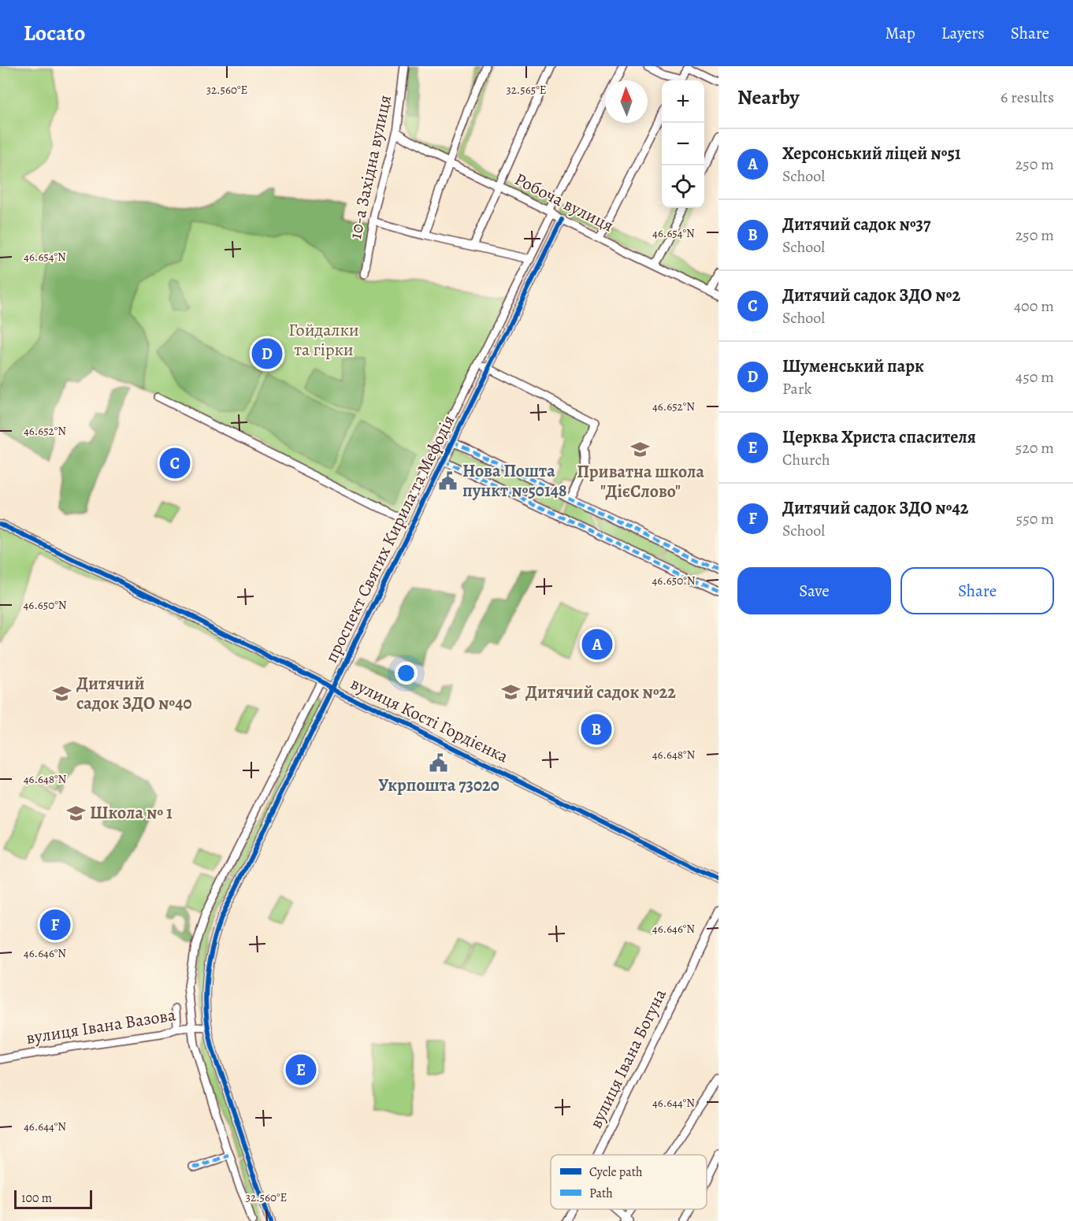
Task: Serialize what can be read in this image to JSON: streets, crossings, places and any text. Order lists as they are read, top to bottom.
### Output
{
  "streets": {
    "street": [
      "10-а Західна вулиця",
      "Робоча вулиця",
      "проспект Святих Кирила та Мефодія",
      "вулиця Кості Гордієнка",
      "вулиця Івана Вазова",
      "вулиця Івана Богуна"
    ]
  },
  "crossings": [
    ["10-а Західна вулиця", "Робоча вулиця"],
    ["Робоча вулиця", "проспект Святих Кирила та Мефодія"],
    ["проспект Святих Кирила та Мефодія", "вулиця Кості Гордієнка"],
    ["проспект Святих Кирила та Мефодія", "вулиця Івана Вазова"]
  ],
  "parks": ["Гойдалки та гірки"],
  "places": {
    "school or university": [
      "Приватна школа \"ДієСлово\"",
      "Дитячий садок №22",
      "Дитячий садок ЗДО №40",
      "Школа № 1"
    ],
    "public building": ["Нова Пошта пункт №50148", "Укрпошта 73020"]
  },
  "legend": ["Cycle path", "Path"],
  "scale_bar": "100 m",
  "north": "top",
  "page": {
    "header": "Locato",
    "nav": ["Map", "Layers", "Share"],
    "heading": ["Nearby", "6 results"],
    "map_buttons": ["+", "−"],
    "list": [
      {
        "mark": "A",
        "name": "Херсонський ліцей №51",
        "note": "School",
        "value": "250 m"
      },
      {
        "mark": "B",
        "name": "Дитячий садок №37",
        "note": "School",
        "value": "250 m"
      },
      {
        "mark": "C",
        "name": "Дитячий садок ЗДО №2",
        "note": "School",
        "value": "400 m"
      },
      {
        "mark": "D",
        "name": "Шуменський парк",
        "note": "Park",
        "value": "450 m"
      },
      {
        "mark": "E",
        "name": "Церква Христа спасителя",
        "note": "Church",
        "value": "520 m"
      },
      {
        "mark": "F",
        "name": "Дитячий садок ЗДО №42",
        "note": "School",
        "value": "550 m"
      }
    ],
    "pins": [
      "D",
      "C",
      "A",
      "B",
      "F",
      "E"
    ],
    "buttons": ["Save", "Share"],
    "scale": "100 m"
  },
  "coordinates": [
    "32.560°E",
    "32.565°E",
    "46.654°N",
    "46.652°N",
    "46.650°N",
    "46.648°N",
    "46.646°N",
    "46.644°N"
  ]
}
